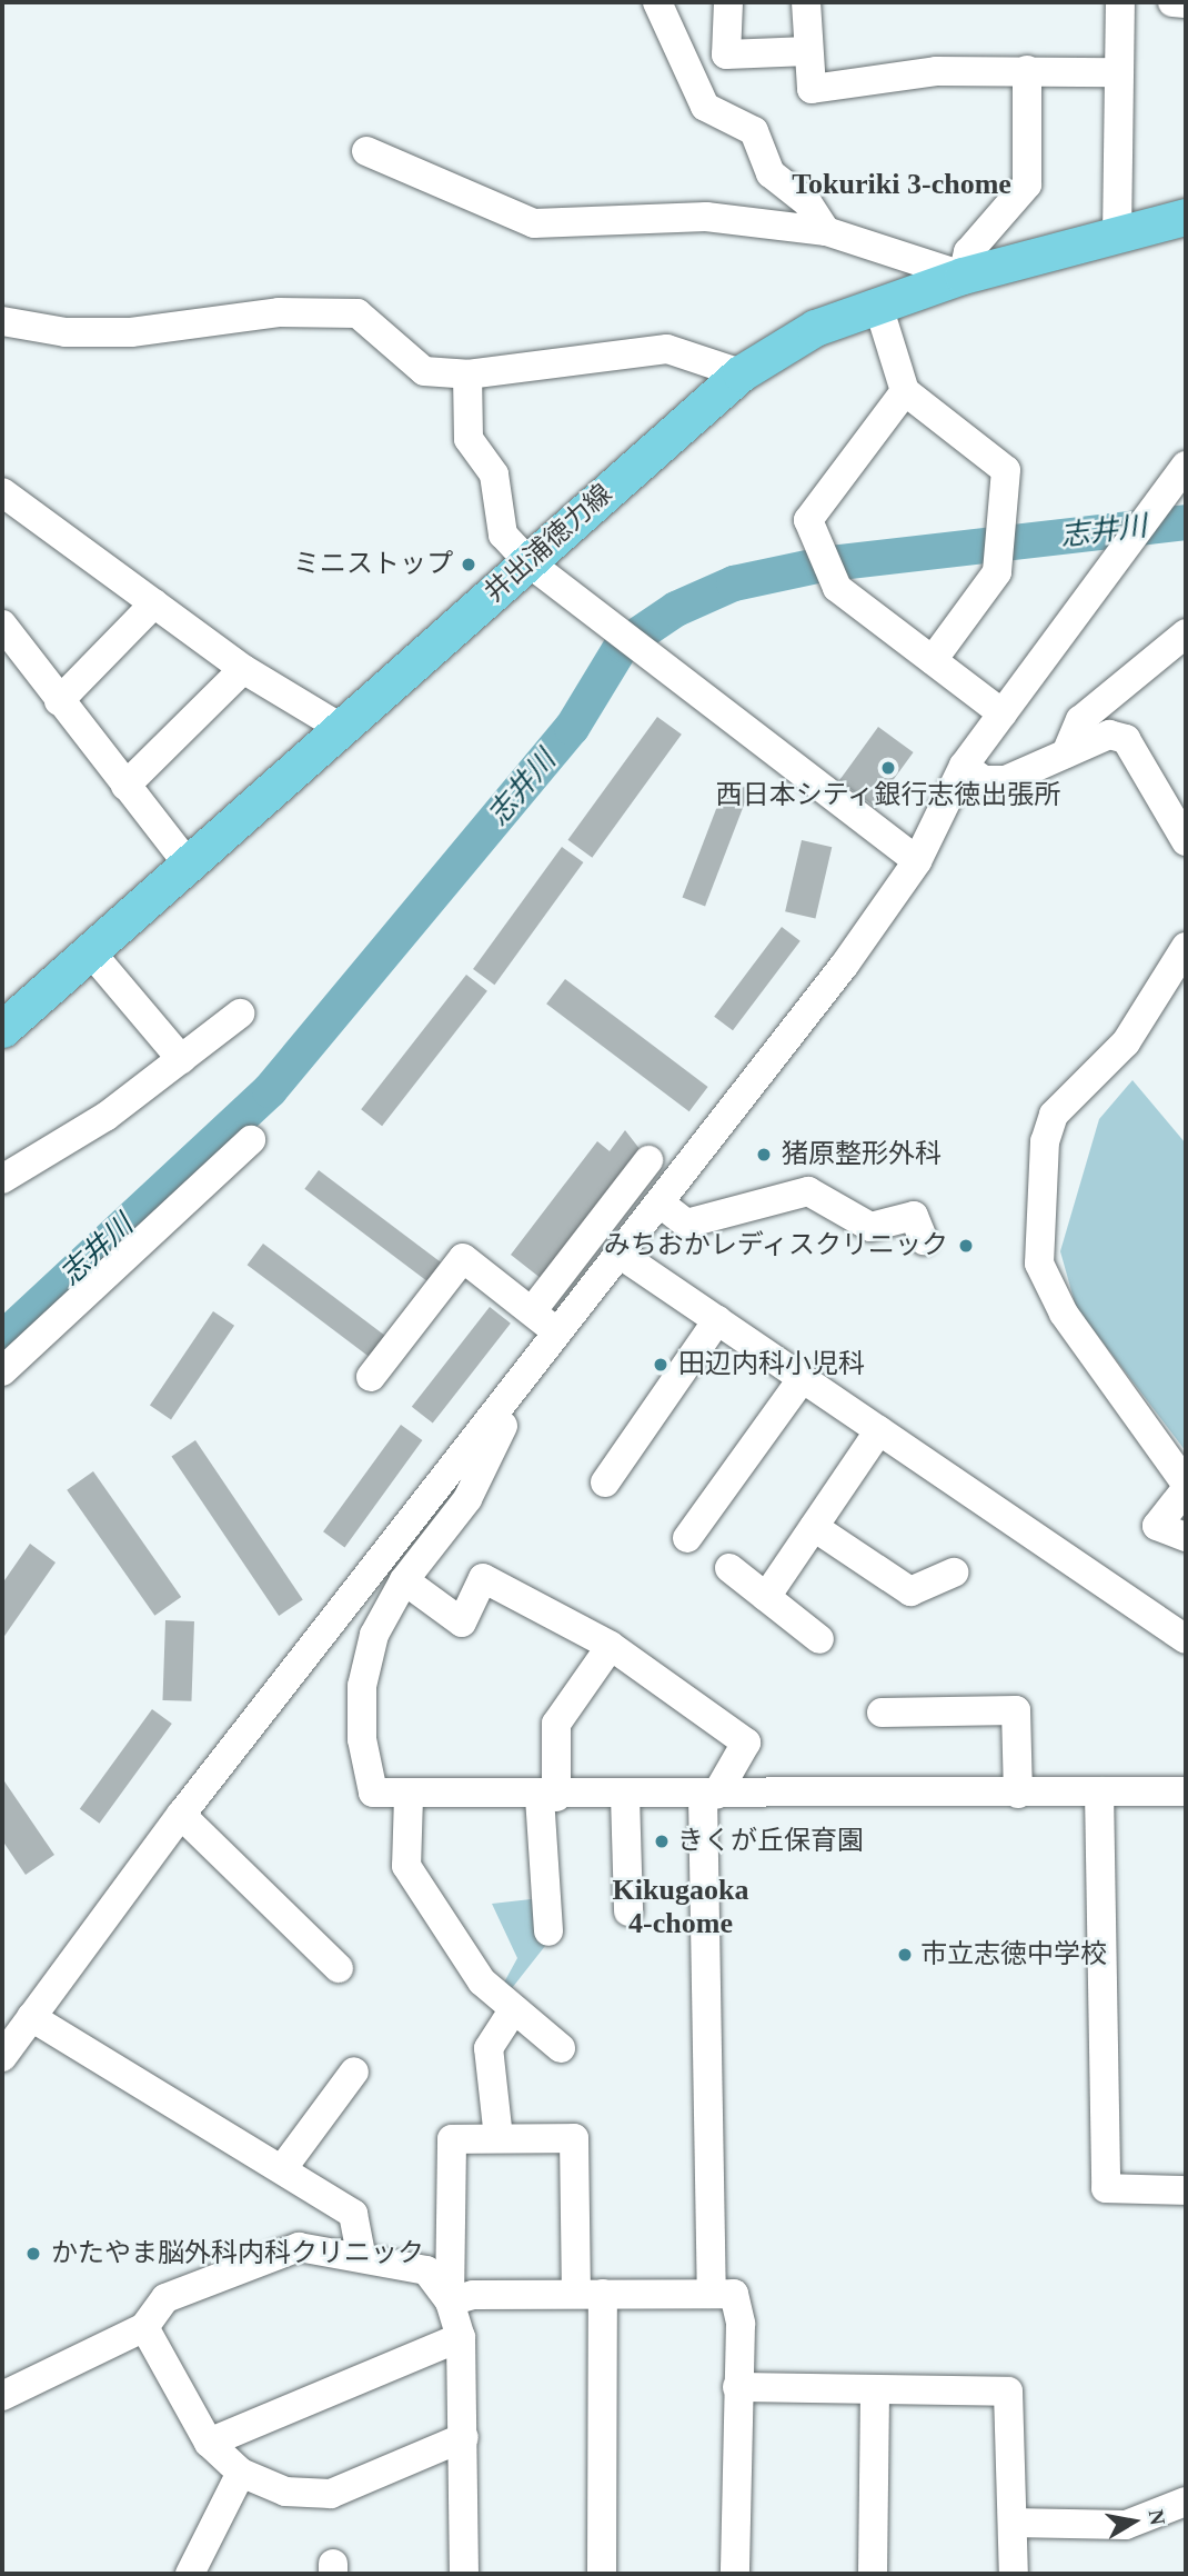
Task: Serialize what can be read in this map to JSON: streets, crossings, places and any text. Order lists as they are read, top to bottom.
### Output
{
  "streets": {
    "main road": ["井出浦徳力線"]
  },
  "districts": ["Tokuriki 3-chome", "Kikugaoka 4-chome"],
  "water": ["志井川"],
  "places": [
    "ミニストップ",
    "西日本シティ銀行志徳出張所",
    "猪原整形外科",
    "みちおかレディスクリニック",
    "田辺内科小児科",
    "きくが丘保育園",
    "市立志徳中学校",
    "かたやま脳外科内科クリニック"
  ],
  "north": "right"
}
